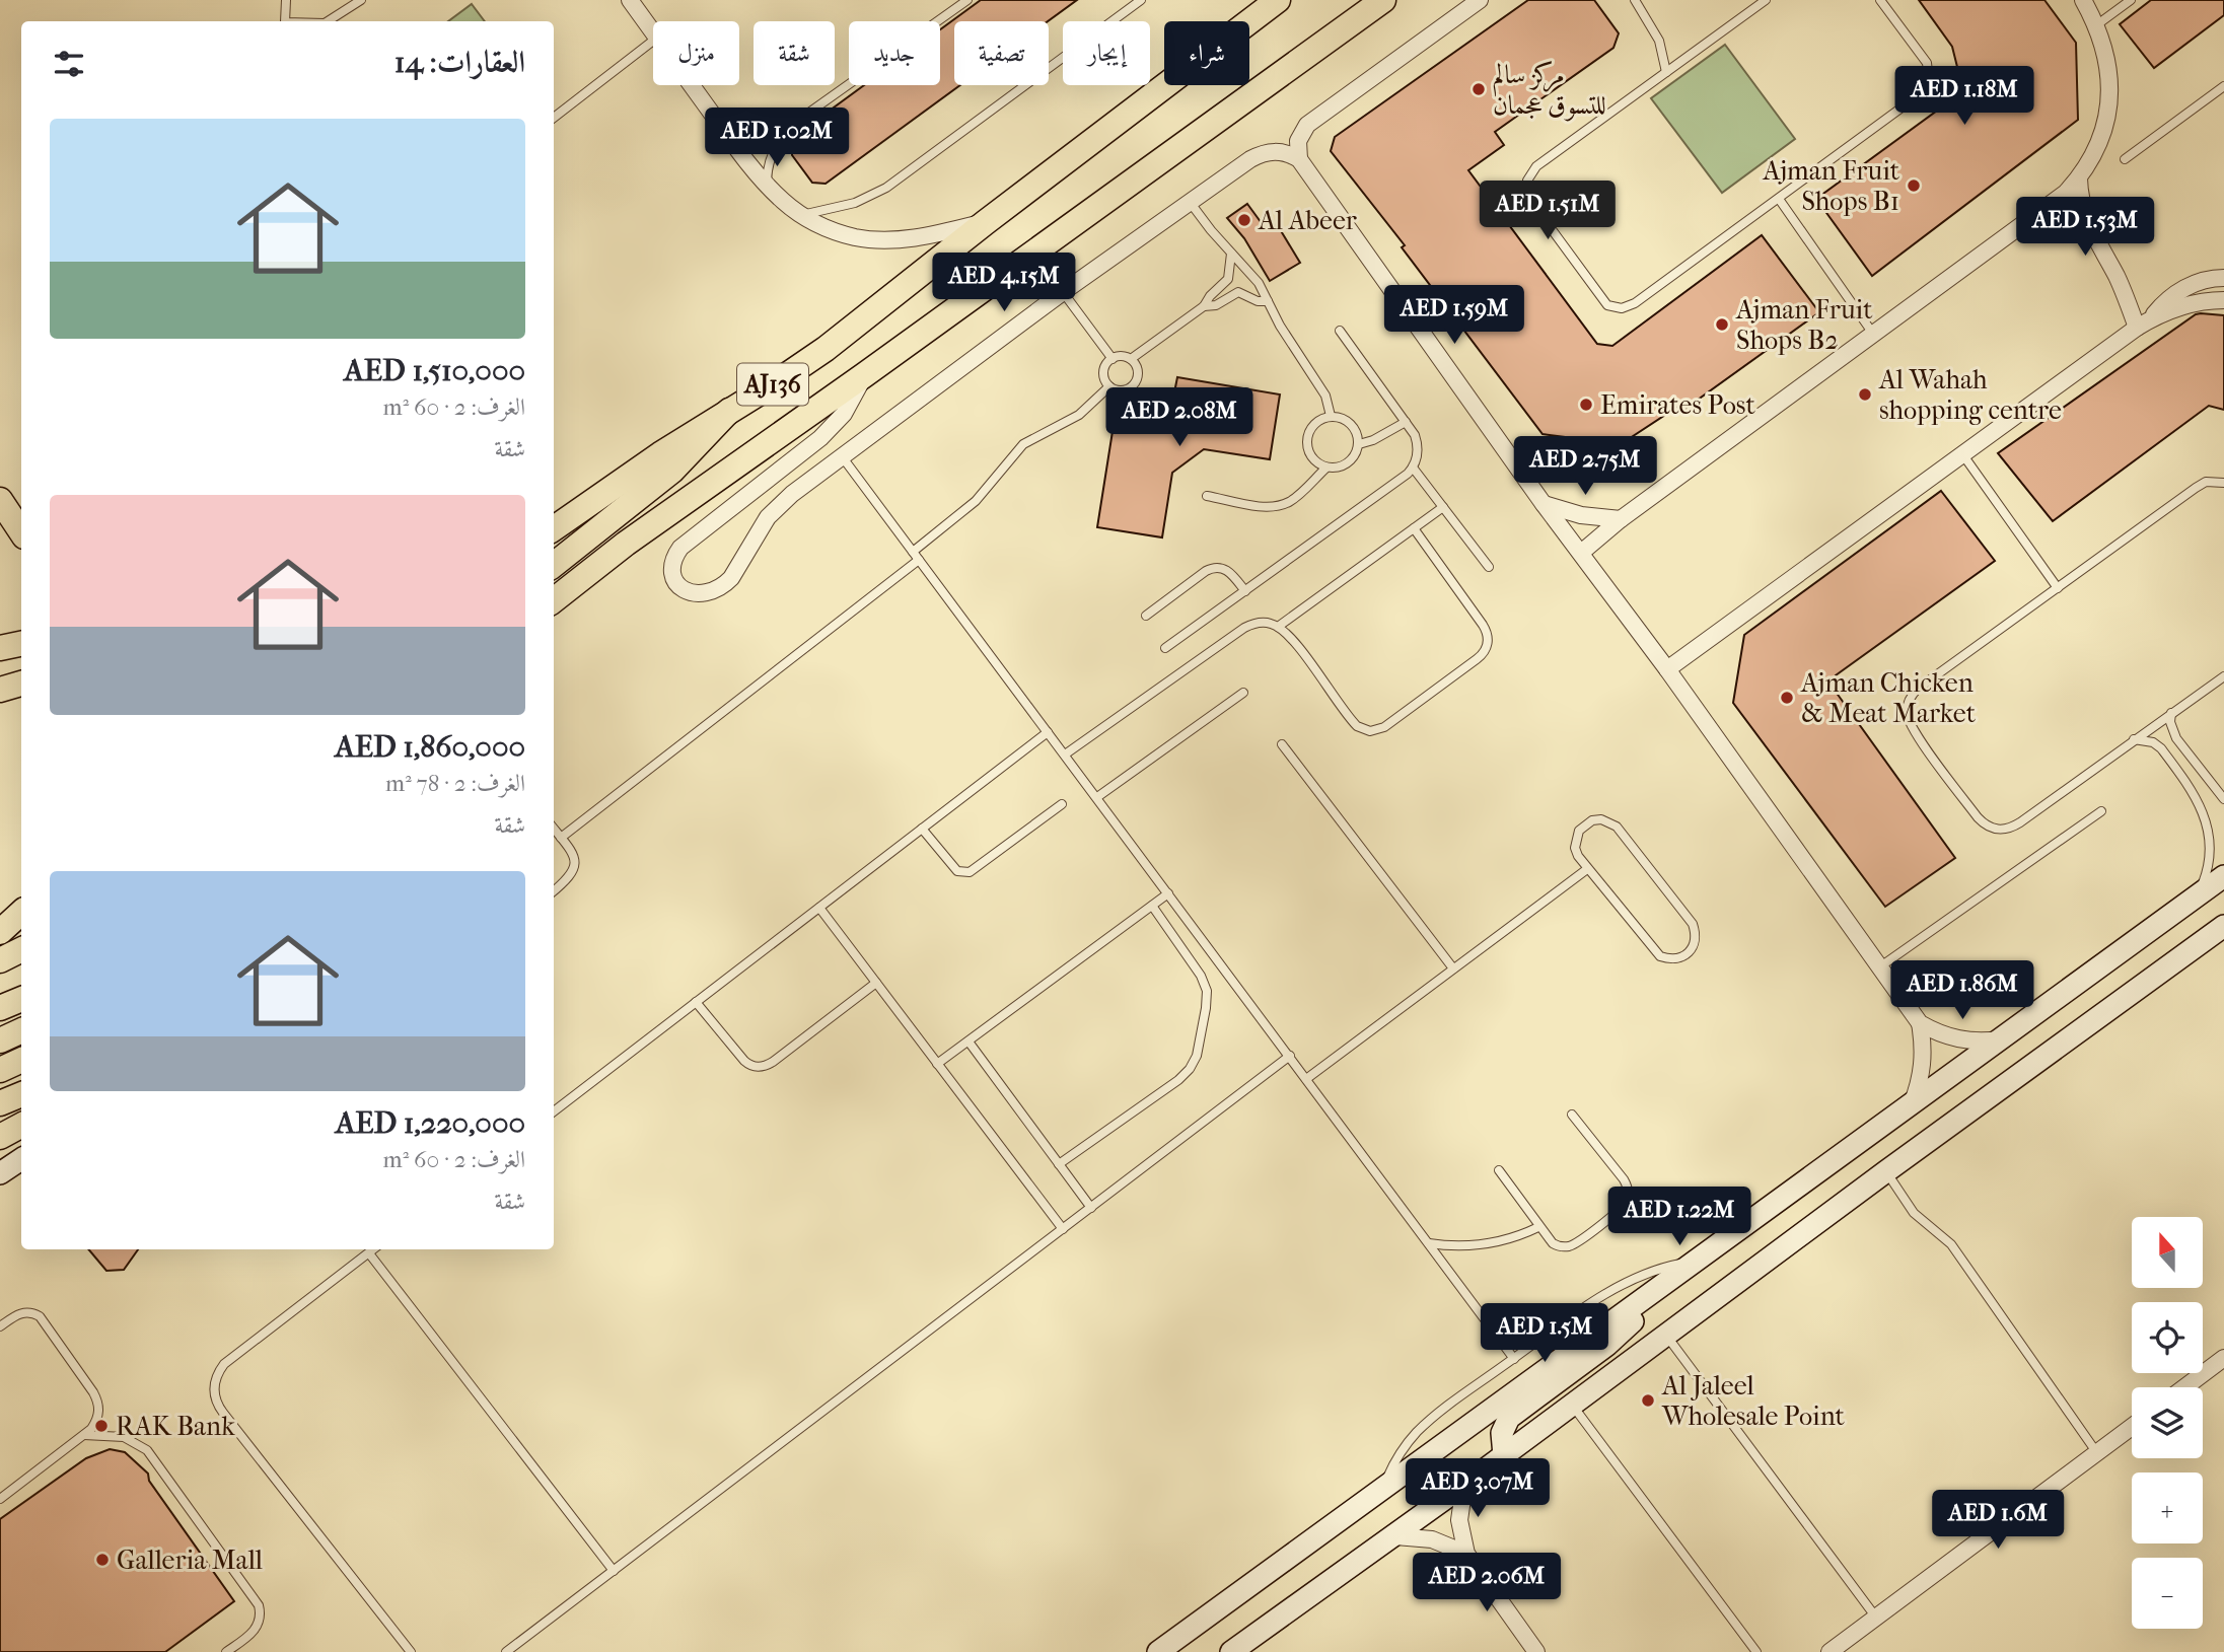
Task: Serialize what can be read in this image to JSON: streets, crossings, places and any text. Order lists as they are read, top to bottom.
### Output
{
  "streets": {
    "main road": ["AJ136"]
  },
  "places": [
    "مركز سالم للتسوق عجمان",
    "Ajman Fruit Shops B1",
    "Al Abeer",
    "Ajman Fruit Shops B2",
    "Al Wahah shopping centre",
    "Emirates Post",
    "Ajman Chicken & Meat Market",
    "Al Jaleel Wholesale Point",
    "RAK Bank",
    "Galleria Mall"
  ],
  "north": "top",
  "page": {
    "chip": [
      "شراء",
      "إيجار",
      "تصفية",
      "جديد",
      "شقة",
      "منزل"
    ],
    "heading": "العقارات: 14",
    "price": [
      "AED 1.18M",
      "AED 1.02M",
      "AED 1.51M",
      "AED 1.53M",
      "AED 4.15M",
      "AED 1.59M",
      "AED 2.08M",
      "AED 2.75M",
      "AED 1.86M",
      "AED 1.22M",
      "AED 1.5M",
      "AED 3.07M",
      "AED 1.6M",
      "AED 2.06M"
    ],
    "list": [
      {
        "name": "AED 1,510,000",
        "note": "الغرف: 2 · 60 m² · شقة"
      },
      {
        "name": "AED 1,860,000",
        "note": "الغرف: 2 · 78 m² · شقة"
      },
      {
        "name": "AED 1,220,000",
        "note": "الغرف: 2 · 60 m² · شقة"
      }
    ],
    "map_buttons": ["+", "−"]
  }
}
